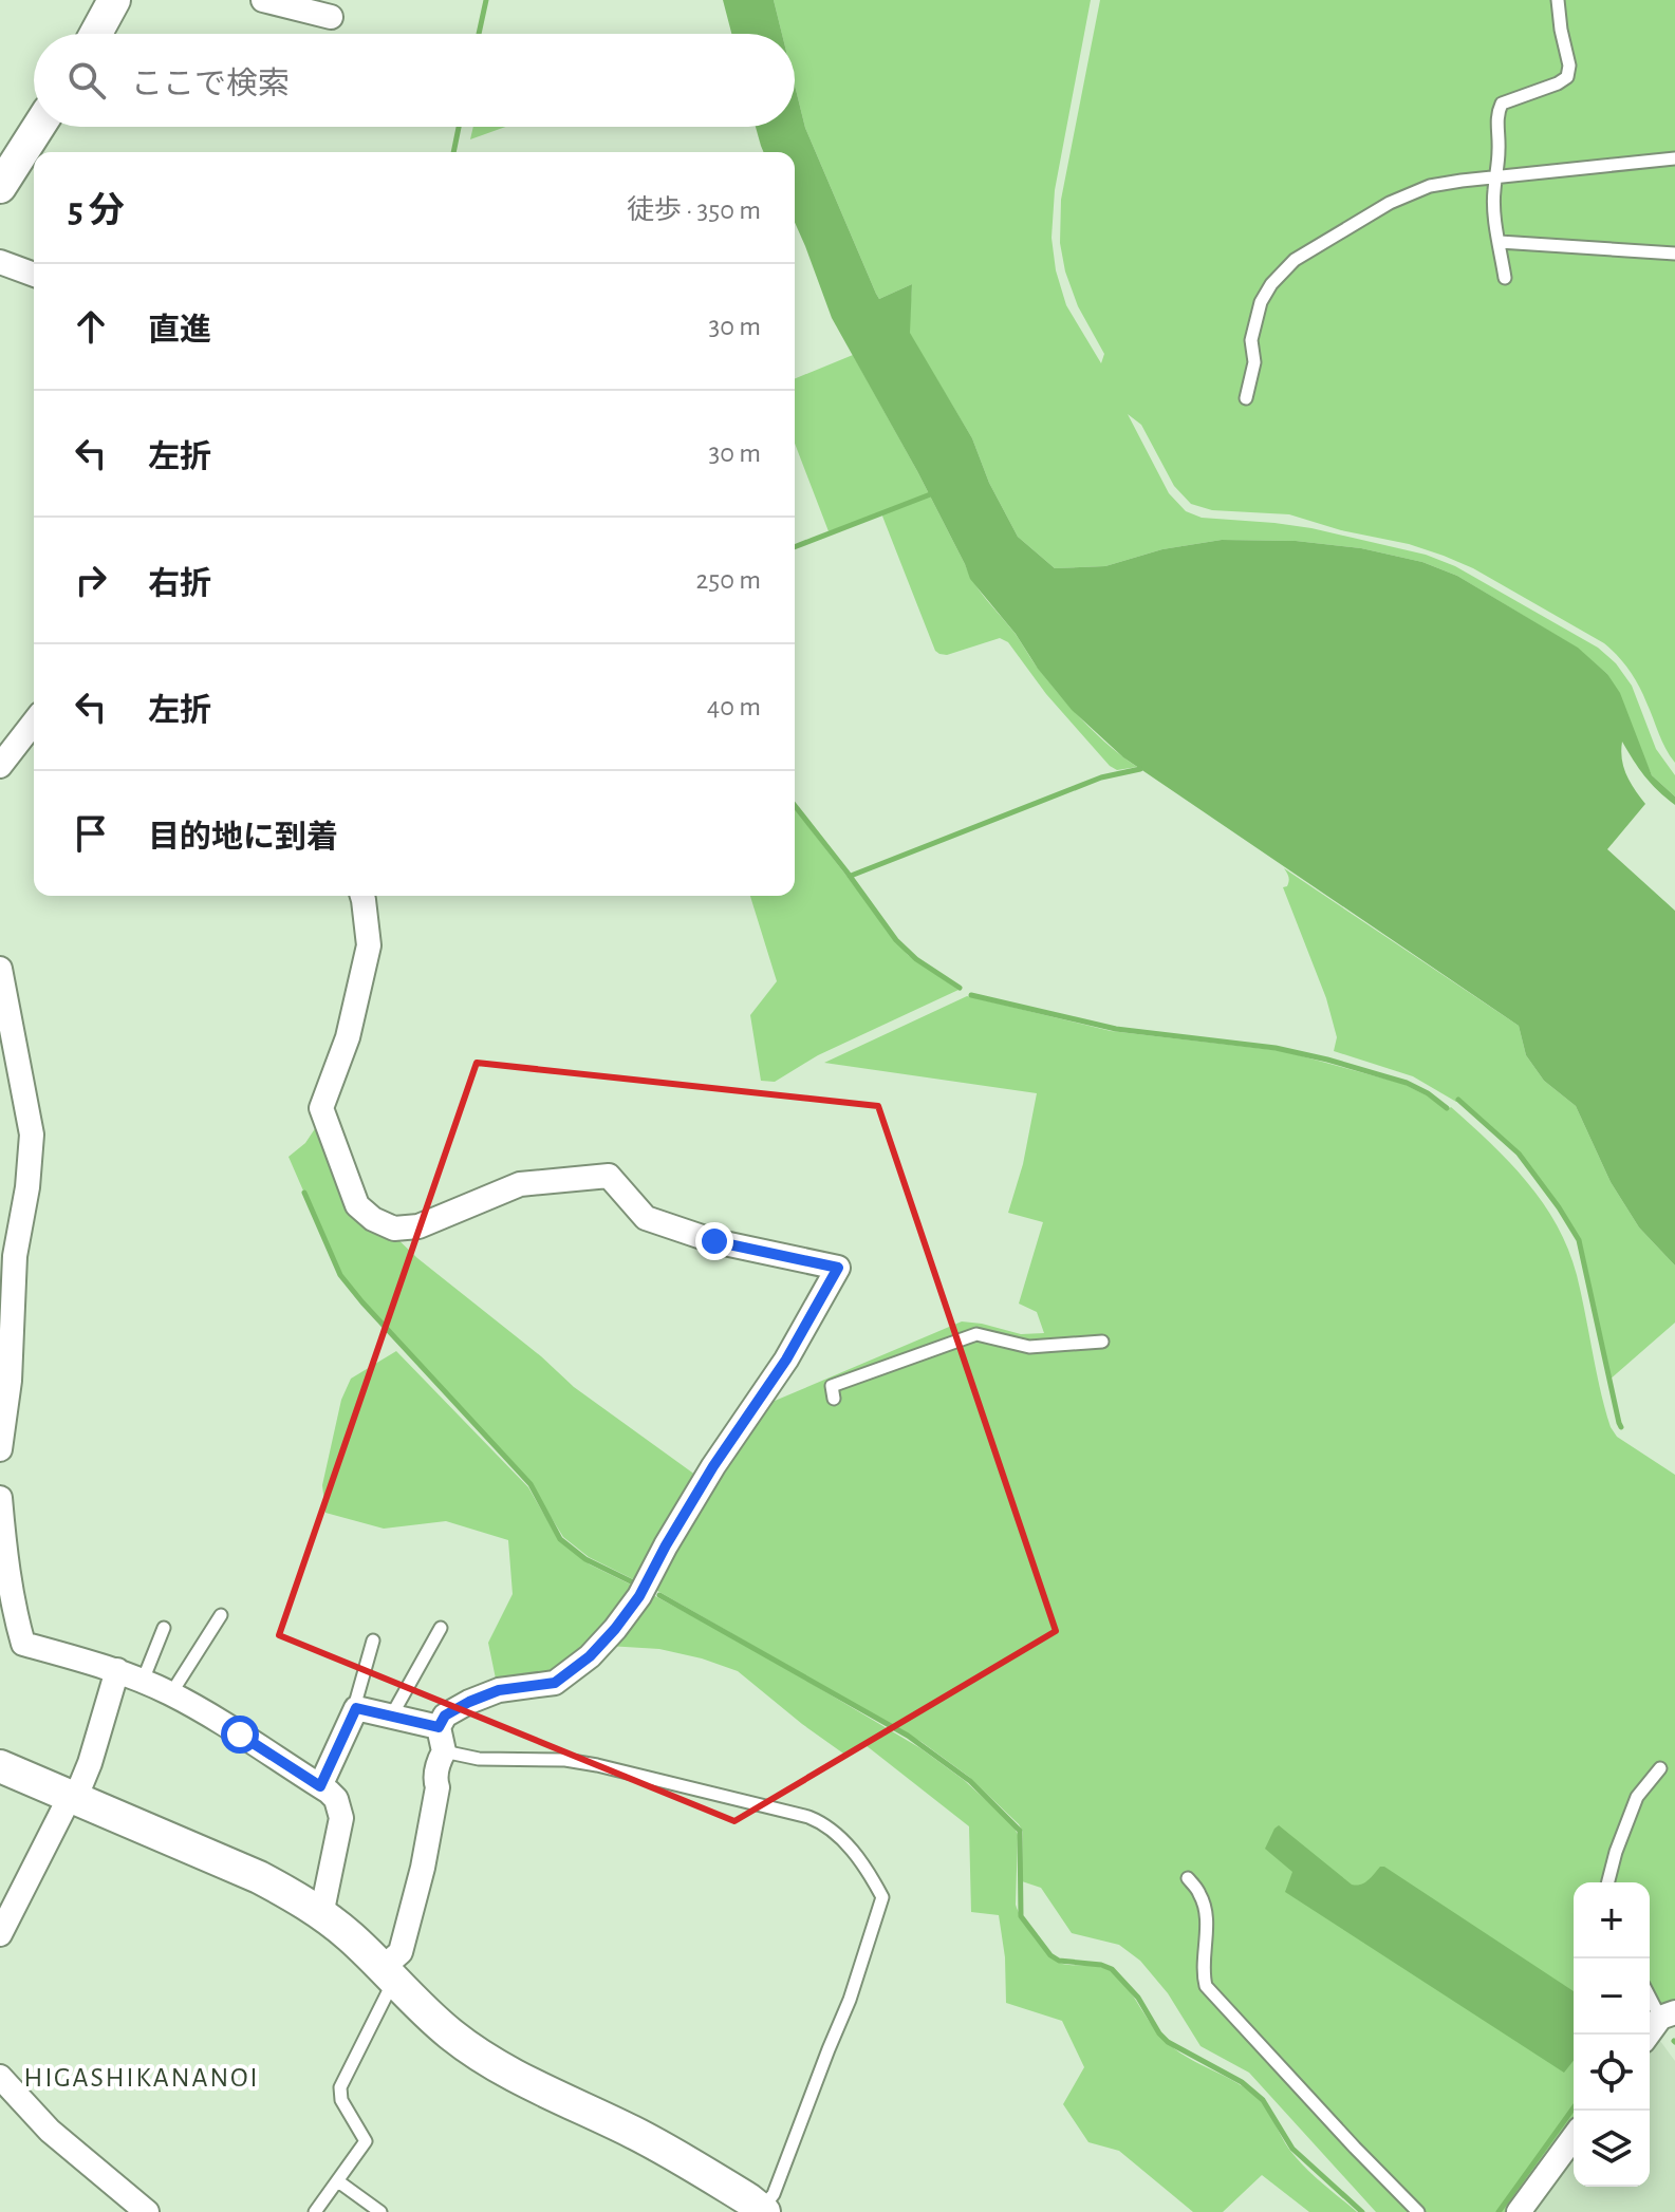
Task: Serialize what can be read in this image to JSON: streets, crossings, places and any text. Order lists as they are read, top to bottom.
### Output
{
  "districts": ["HIGASHIKANANOI"],
  "page": {
    "search": "ここで検索",
    "heading": ["5 分", "徒歩 · 350 m"],
    "list": [
      ["直進", "30 m"],
      ["左折", "30 m"],
      ["右折", "250 m"],
      ["左折", "40 m"],
      "目的地に到着"
    ],
    "map_buttons": ["+", "−"]
  }
}
